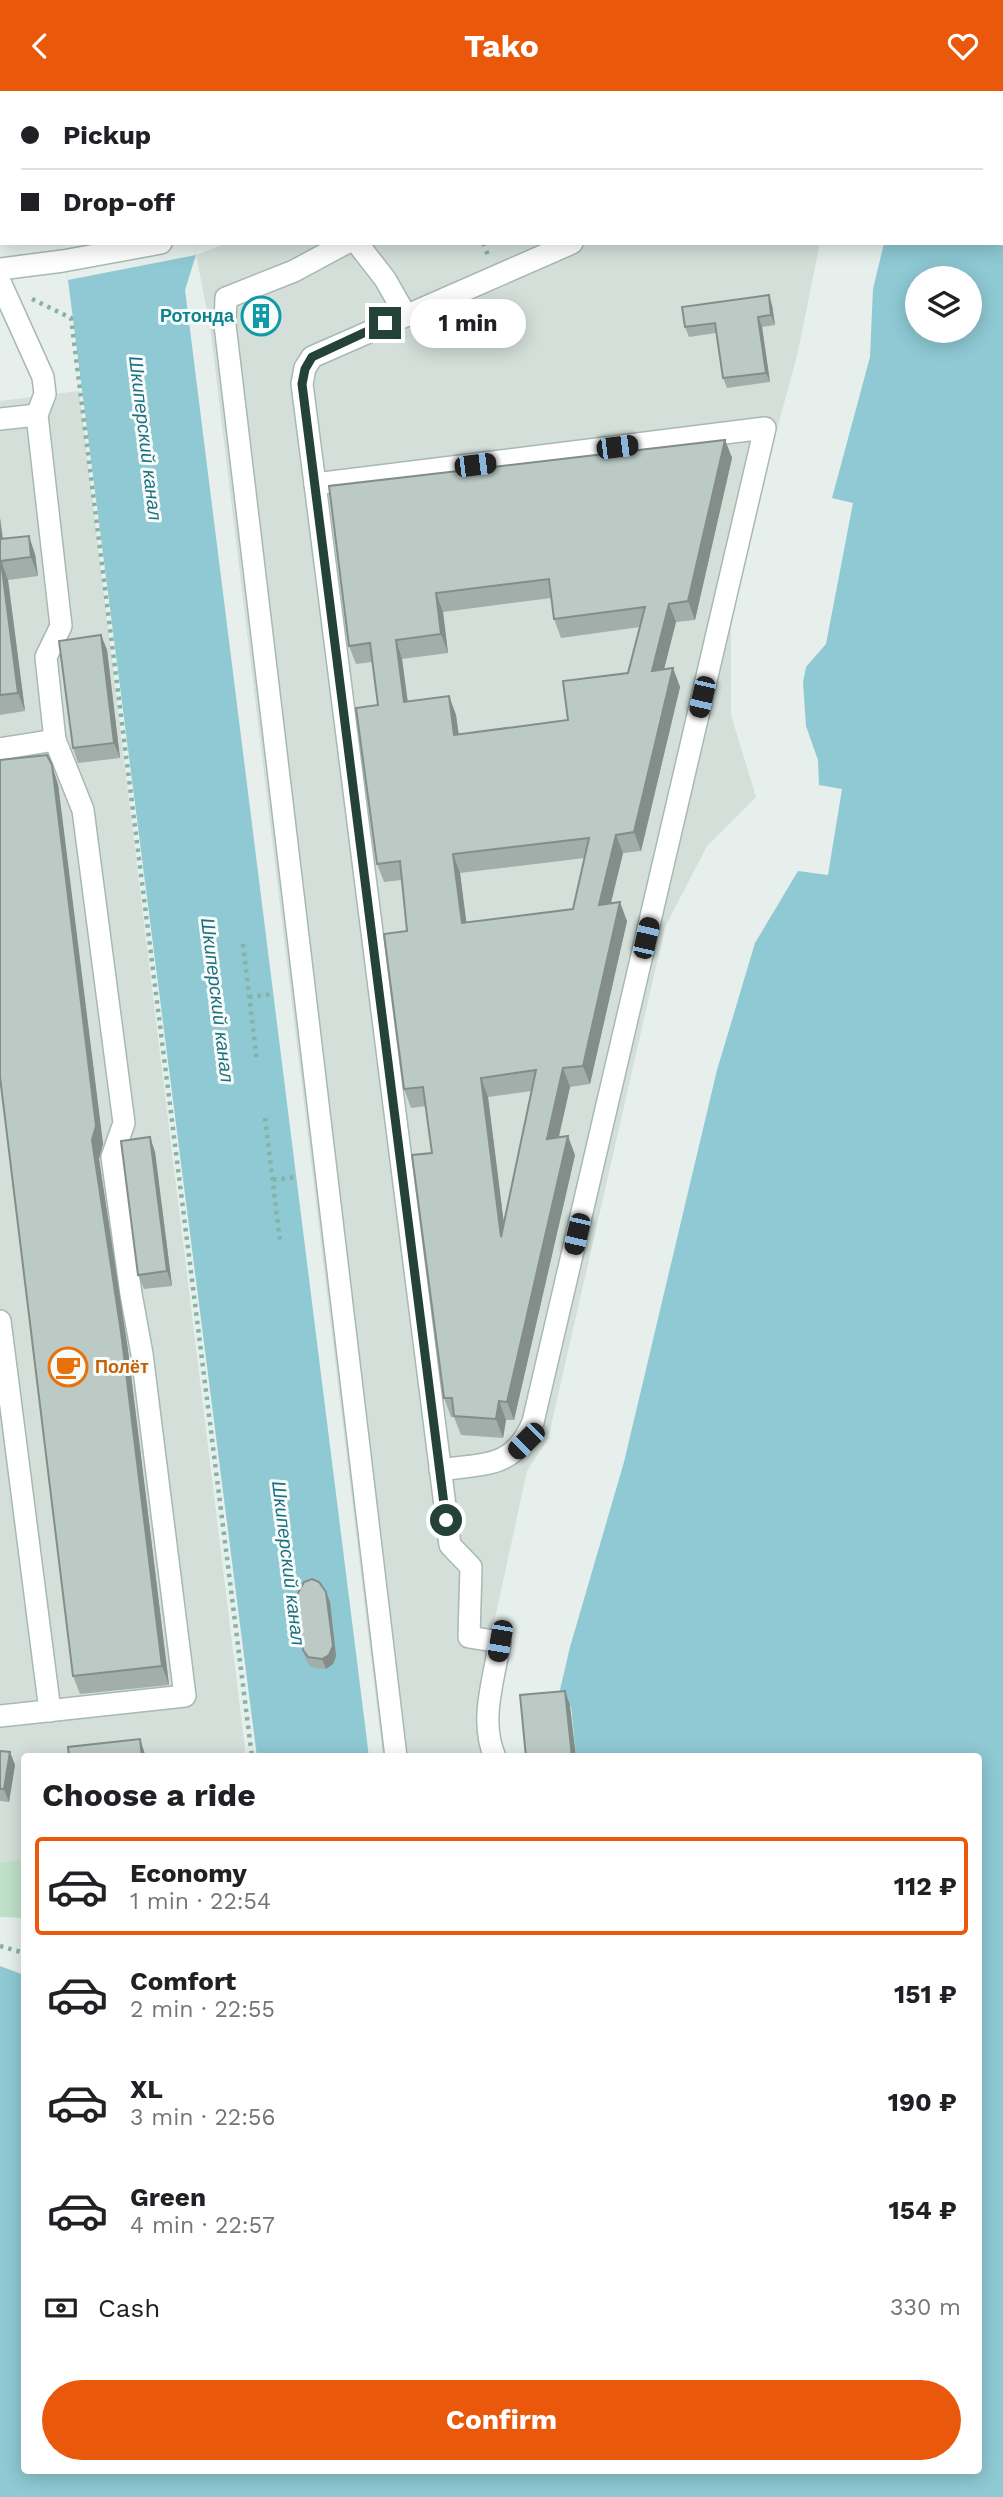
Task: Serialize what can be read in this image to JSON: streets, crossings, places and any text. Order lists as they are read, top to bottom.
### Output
{
  "water": ["Шкиперский канал"],
  "places": {
    "building": ["Ротонда"],
    "cafe": ["Полёт"]
  },
  "page": {
    "header": "Tako",
    "banner": ["Pickup", "Drop-off"],
    "bubble": "1 min",
    "heading": "Choose a ride",
    "list": [
      {
        "name": "Economy",
        "note": "1 min · 22:54",
        "value": "112 ₽"
      },
      {
        "name": "Comfort",
        "note": "2 min · 22:55",
        "value": "151 ₽"
      },
      {
        "name": "XL",
        "note": "3 min · 22:56",
        "value": "190 ₽"
      },
      {
        "name": "Green",
        "note": "4 min · 22:57",
        "value": "154 ₽"
      }
    ],
    "pay": ["Cash", "330 m"],
    "buttons": "Confirm"
  }
}
